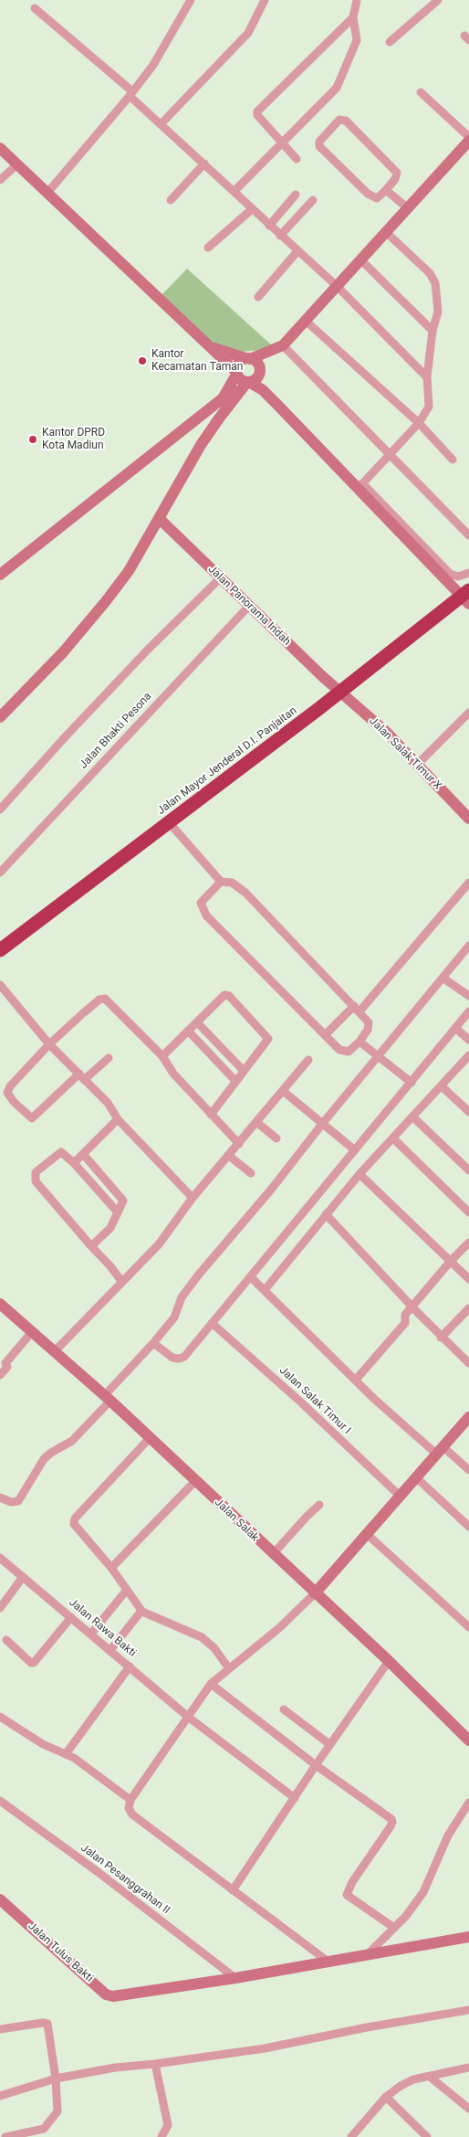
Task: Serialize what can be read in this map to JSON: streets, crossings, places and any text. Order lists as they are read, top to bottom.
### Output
{
  "streets": {
    "highway": ["Jalan Mayor Jenderal D.I. Panjaitan"],
    "street": [
      "Jalan Panorama Indah",
      "Jalan Bhakti Pesona",
      "Jalan Salak Timur X",
      "Jalan Salak Timur I",
      "Jalan Salak",
      "Jalan Rawa Bakti",
      "Jalan Pesanggrahan II",
      "Jalan Tulus Bakti"
    ]
  },
  "crossings": [
    ["Jalan Panorama Indah", "Jalan Bhakti Pesona"],
    ["Jalan Panorama Indah", "Jalan Salak Timur X"],
    ["Jalan Panorama Indah", "Jalan Mayor Jenderal D.I. Panjaitan"],
    ["Jalan Salak Timur X", "Jalan Mayor Jenderal D.I. Panjaitan"],
    ["Jalan Pesanggrahan II", "Jalan Tulus Bakti"]
  ],
  "places": ["Kantor Kecamatan Taman", "Kantor DPRD Kota Madiun"]
}
